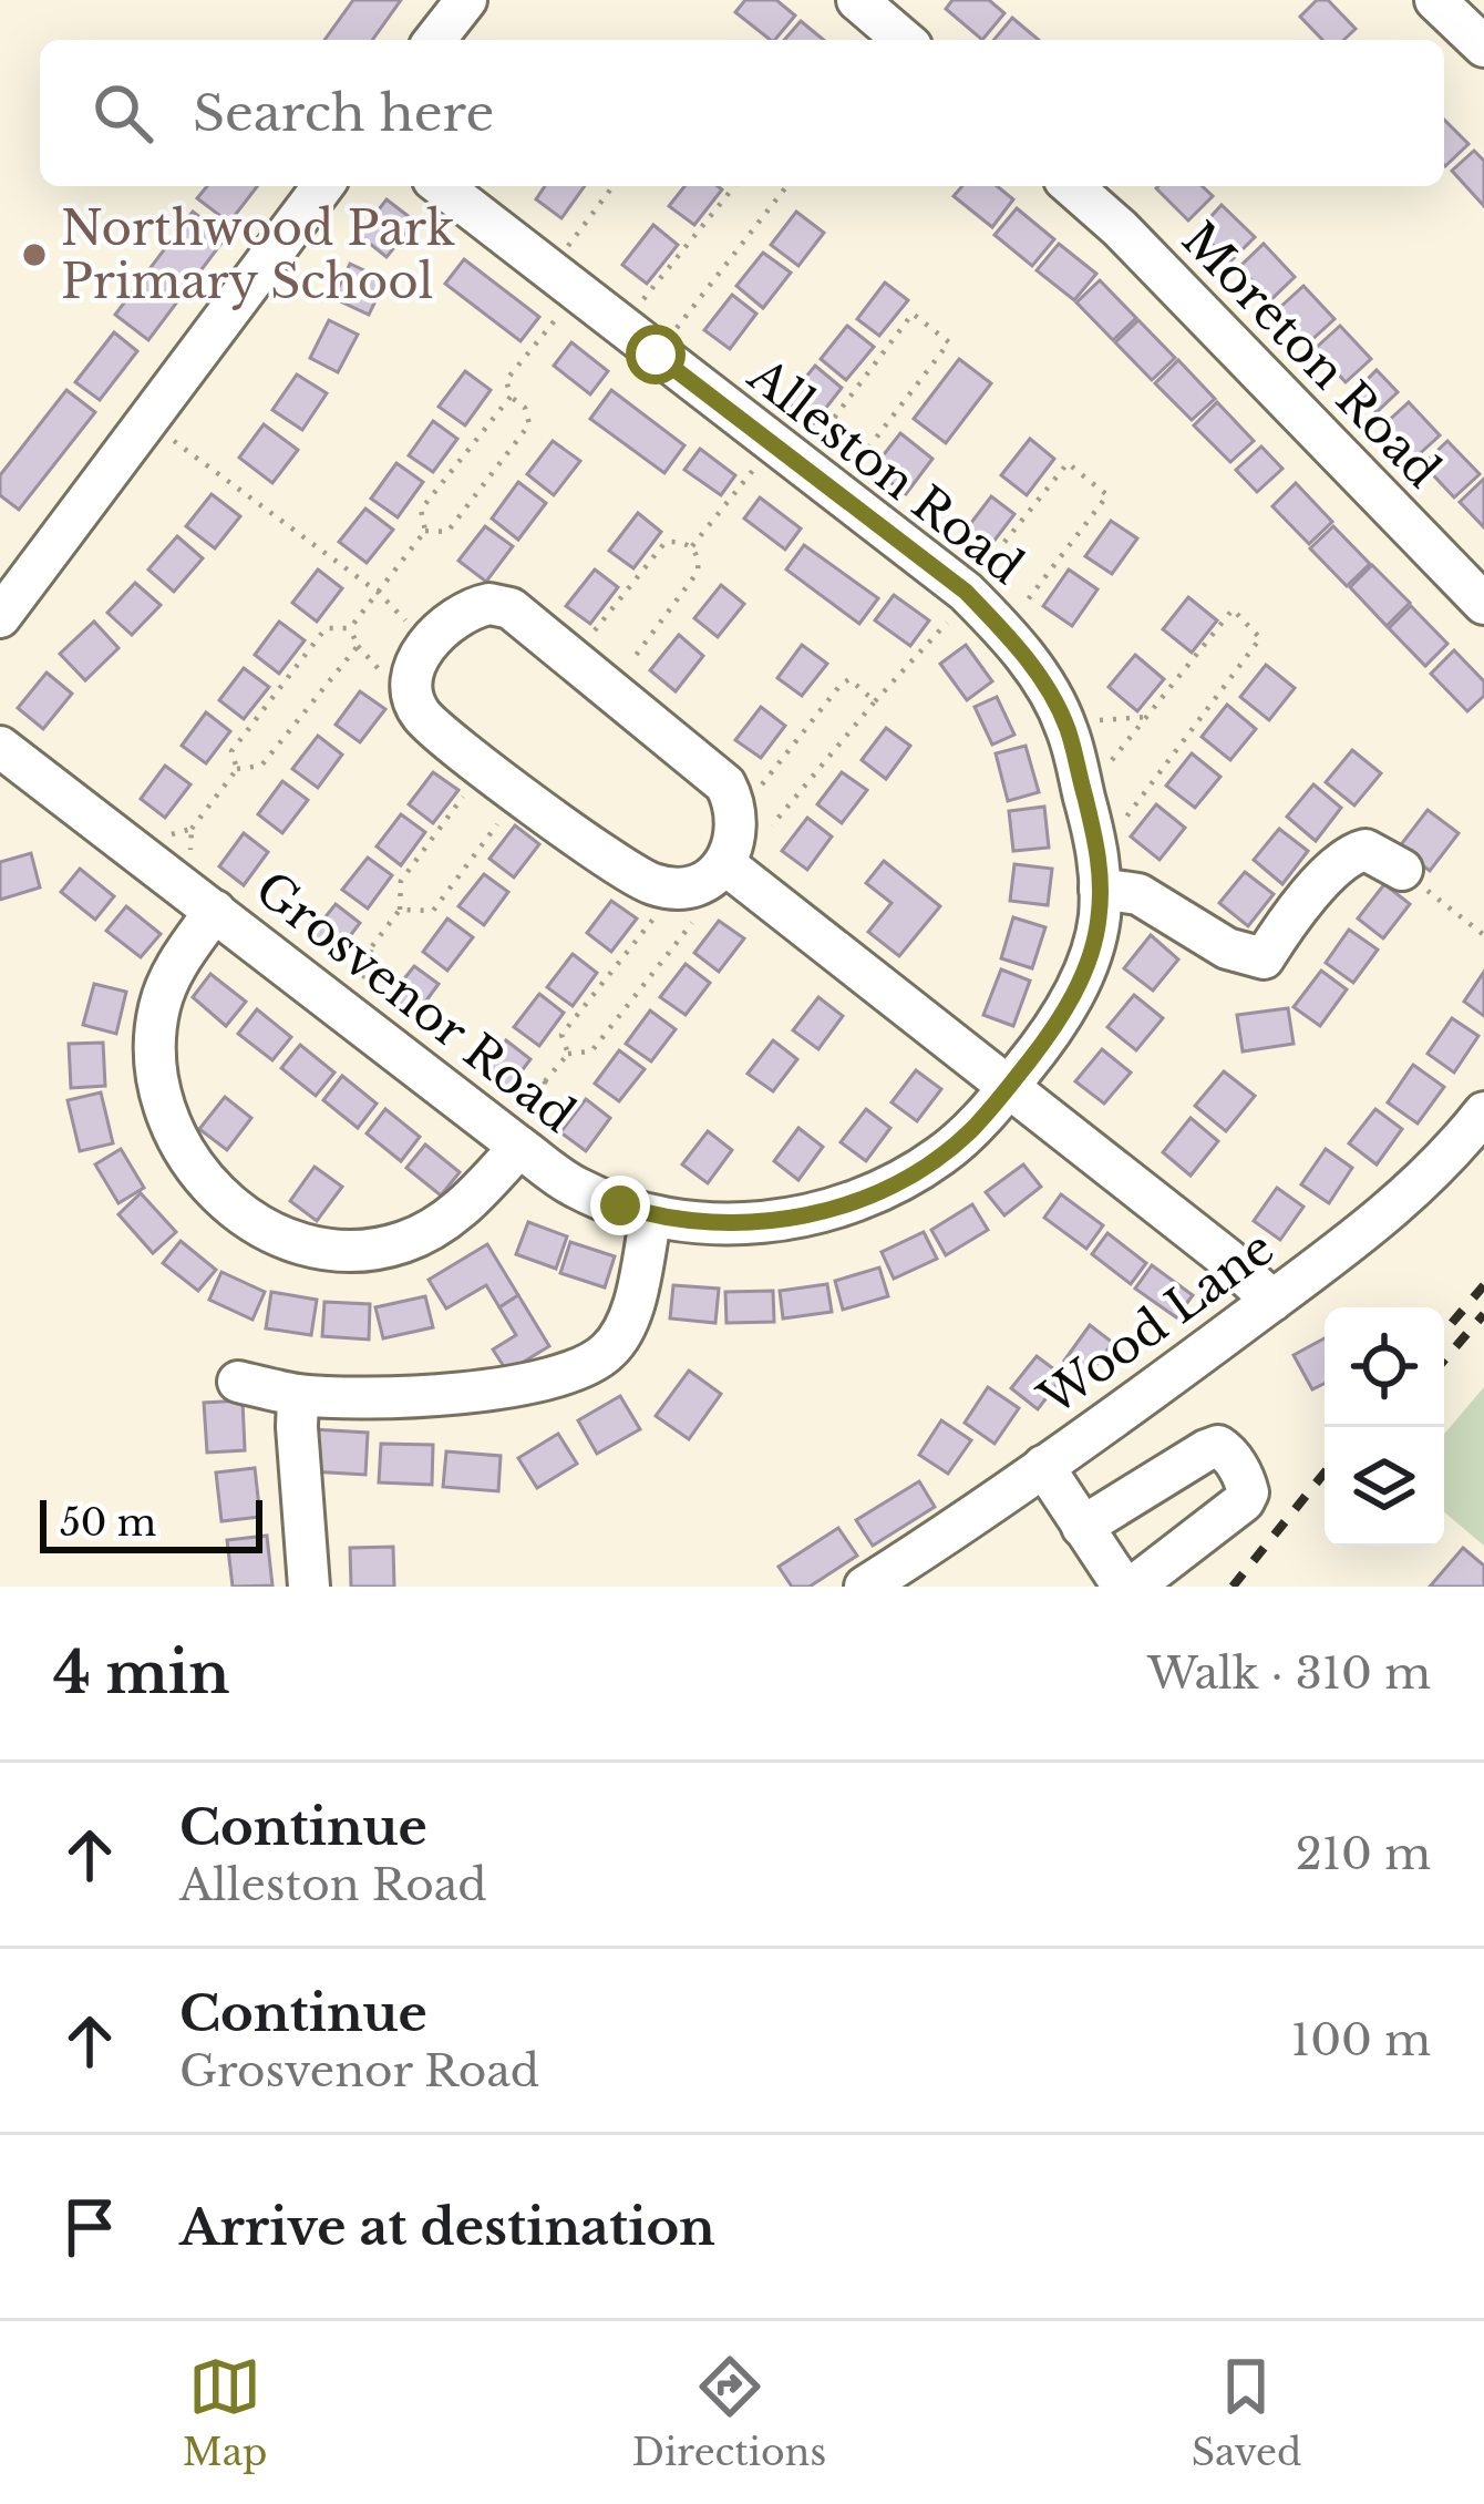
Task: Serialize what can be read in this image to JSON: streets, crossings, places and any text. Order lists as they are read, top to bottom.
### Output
{
  "streets": {
    "street": [
      "Moreton Road",
      "Alleston Road",
      "Grosvenor Road",
      "Wood Lane"
    ]
  },
  "crossings": [
    ["Alleston Road", "Grosvenor Road"]
  ],
  "places": ["Northwood Park Primary School"],
  "scale_bar": "50 m",
  "page": {
    "search": "Search here",
    "scale": "50 m",
    "heading": ["4 min", "Walk · 310 m"],
    "list": [
      ["Continue", "Alleston Road", "210 m"],
      ["Continue", "Grosvenor Road", "100 m"],
      "Arrive at destination"
    ],
    "nav": ["Map", "Directions", "Saved"]
  }
}
